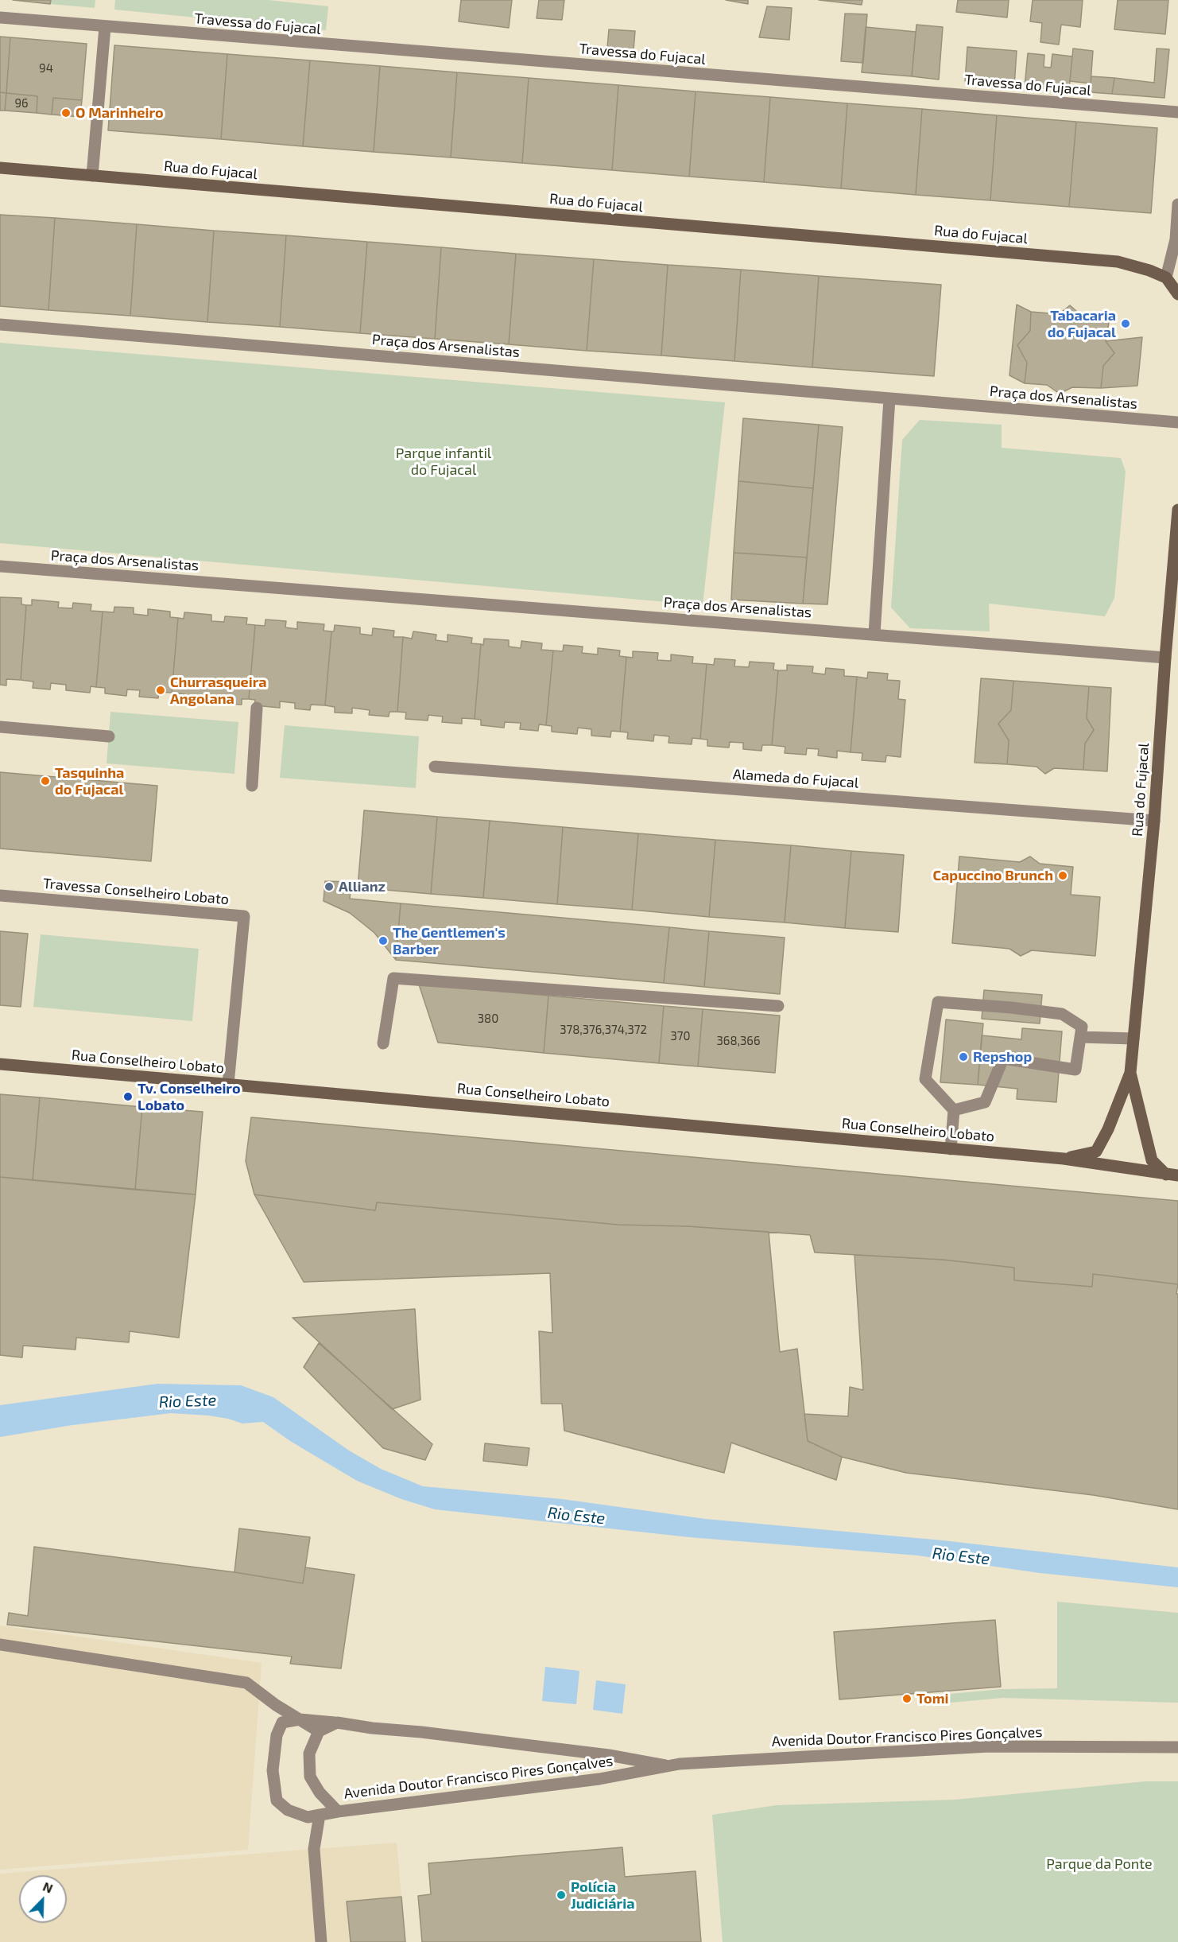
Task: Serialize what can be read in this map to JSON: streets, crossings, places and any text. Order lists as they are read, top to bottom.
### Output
{
  "streets": {
    "main road": ["Rua do Fujacal", "Rua Conselheiro Lobato"],
    "street": [
      "Travessa do Fujacal",
      "Praça dos Arsenalistas",
      "Alameda do Fujacal",
      "Travessa Conselheiro Lobato",
      "Avenida Doutor Francisco Pires Gonçalves"
    ]
  },
  "crossings": [
    ["Rua do Fujacal", "Praça dos Arsenalistas"],
    ["Rua do Fujacal", "Alameda do Fujacal"],
    ["Travessa Conselheiro Lobato", "Rua Conselheiro Lobato"]
  ],
  "water": ["Rio Este"],
  "parks": ["Parque infantil do Fujacal", "Parque da Ponte"],
  "places": [
    "O Marinheiro",
    "Tabacaria do Fujacal",
    "Churrasqueira Angolana",
    "Tasquinha do Fujacal",
    "Capuccino Brunch",
    "Allianz",
    "The Gentlemen's Barber",
    "Repshop",
    "Tv. Conselheiro Lobato",
    "Tomi",
    "Polícia Judiciária"
  ],
  "house_numbers": [
    "94",
    "96",
    "380",
    "378,376,374,372",
    "370",
    "368,366"
  ],
  "north": "top right"
}
